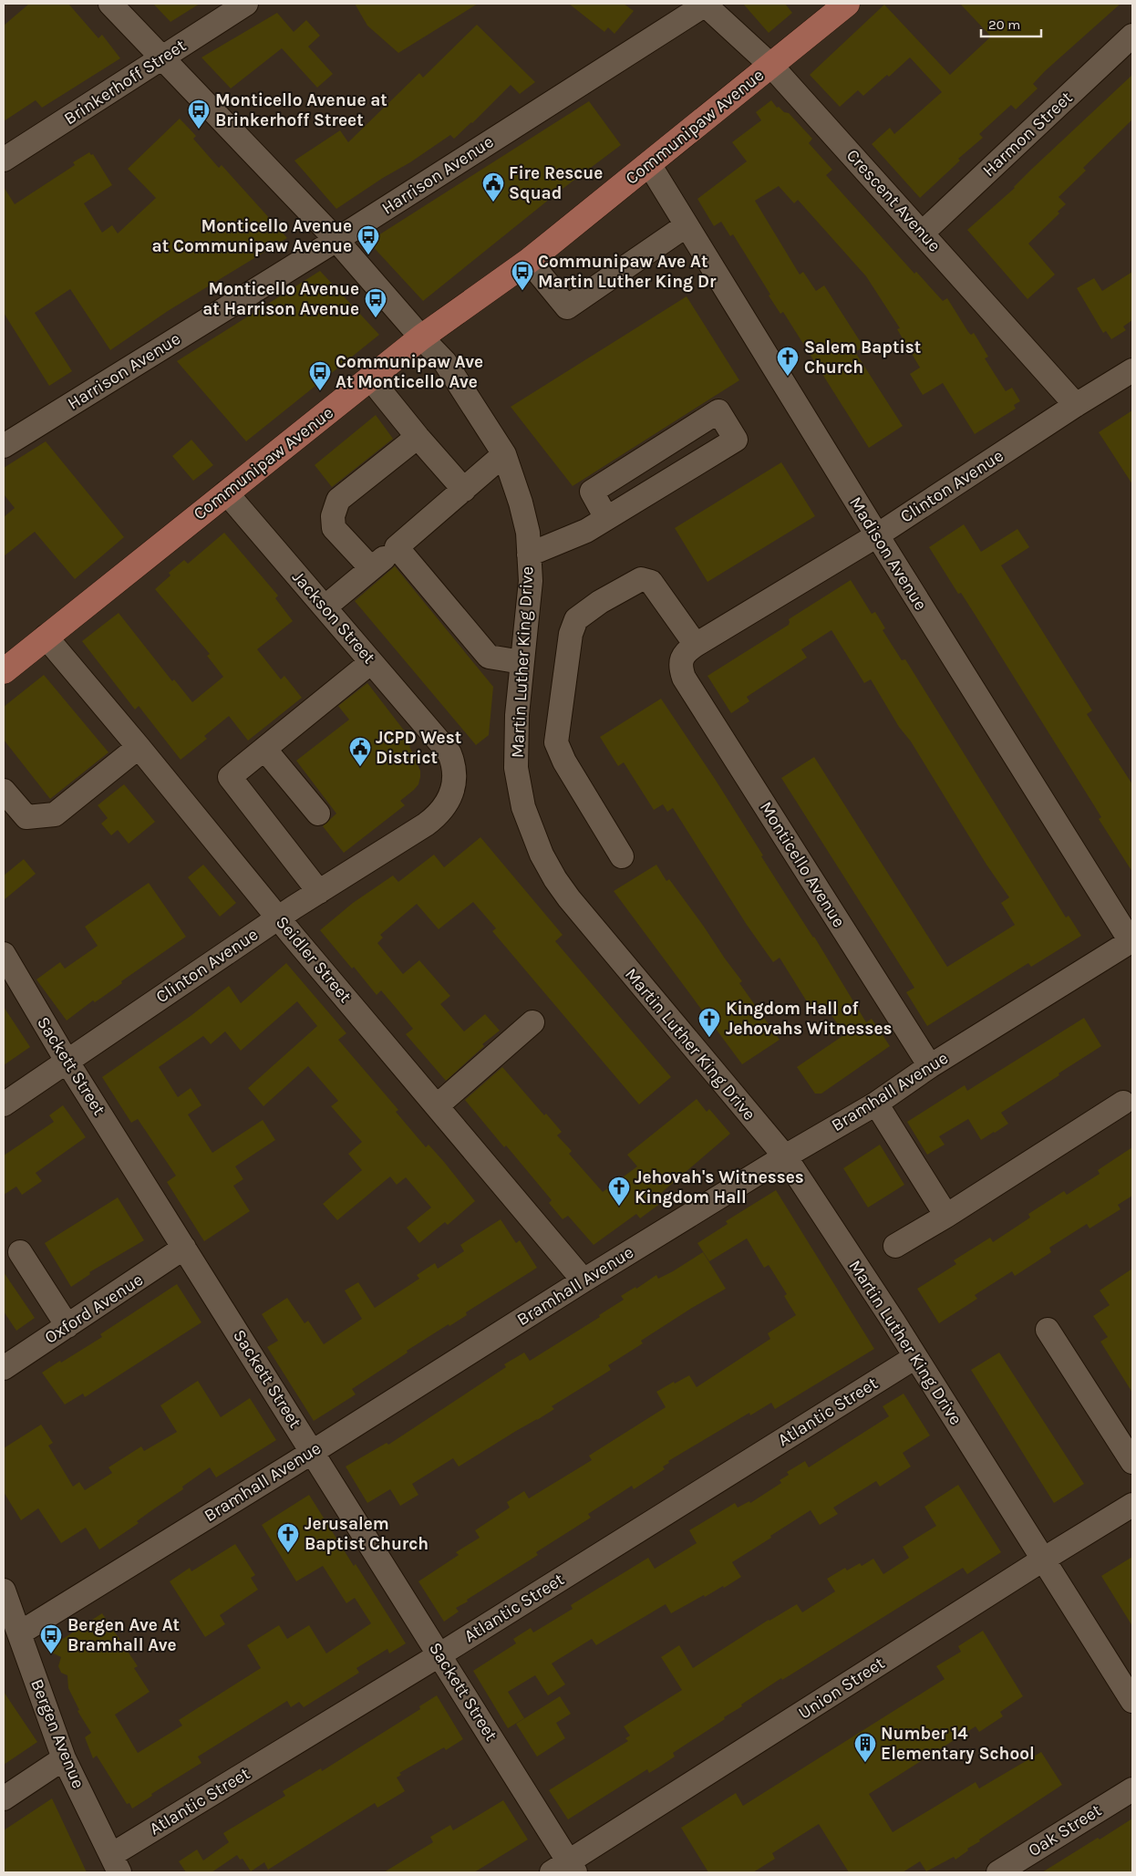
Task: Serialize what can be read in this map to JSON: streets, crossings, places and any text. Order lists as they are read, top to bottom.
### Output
{
  "streets": {
    "main road": ["Communipaw Avenue"],
    "street": [
      "Brinkerhoff Street",
      "Harmon Street",
      "Harrison Avenue",
      "Crescent Avenue",
      "Clinton Avenue",
      "Madison Avenue",
      "Jackson Street",
      "Martin Luther King Drive",
      "Monticello Avenue",
      "Seidler Street",
      "Sackett Street",
      "Bramhall Avenue",
      "Oxford Avenue",
      "Atlantic Street",
      "Union Street",
      "Bergen Avenue",
      "Oak Street"
    ]
  },
  "crossings": [
    ["Communipaw Avenue", "Crescent Avenue"],
    ["Communipaw Avenue", "Madison Avenue"],
    ["Communipaw Avenue", "Jackson Street"],
    ["Communipaw Avenue", "Martin Luther King Drive"],
    ["Communipaw Avenue", "Seidler Street"],
    ["Harmon Street", "Crescent Avenue"],
    ["Harrison Avenue", "Crescent Avenue"],
    ["Crescent Avenue", "Clinton Avenue"],
    ["Clinton Avenue", "Madison Avenue"],
    ["Clinton Avenue", "Jackson Street"],
    ["Clinton Avenue", "Monticello Avenue"],
    ["Clinton Avenue", "Seidler Street"],
    ["Clinton Avenue", "Sackett Street"],
    ["Madison Avenue", "Bramhall Avenue"],
    ["Martin Luther King Drive", "Bramhall Avenue"],
    ["Martin Luther King Drive", "Atlantic Street"],
    ["Martin Luther King Drive", "Union Street"],
    ["Monticello Avenue", "Bramhall Avenue"],
    ["Seidler Street", "Bramhall Avenue"],
    ["Sackett Street", "Bramhall Avenue"],
    ["Sackett Street", "Oxford Avenue"],
    ["Sackett Street", "Atlantic Street"],
    ["Sackett Street", "Union Street"],
    ["Bramhall Avenue", "Bergen Avenue"],
    ["Atlantic Street", "Bergen Avenue"]
  ],
  "places": {
    "bus stop": [
      "Monticello Avenue at Brinkerhoff Street",
      "Monticello Avenue at Communipaw Avenue",
      "Communipaw Ave At Martin Luther King Dr",
      "Monticello Avenue at Harrison Avenue",
      "Communipaw Ave At Monticello Ave",
      "Bergen Ave At Bramhall Ave"
    ],
    "public building": ["Fire Rescue Squad", "JCPD West District"],
    "church": [
      "Salem Baptist Church",
      "Kingdom Hall of Jehovahs Witnesses",
      "Jehovah's Witnesses Kingdom Hall",
      "Jerusalem Baptist Church"
    ],
    "building": ["Number 14 Elementary School"]
  },
  "scale_bar": "20 m"
}
